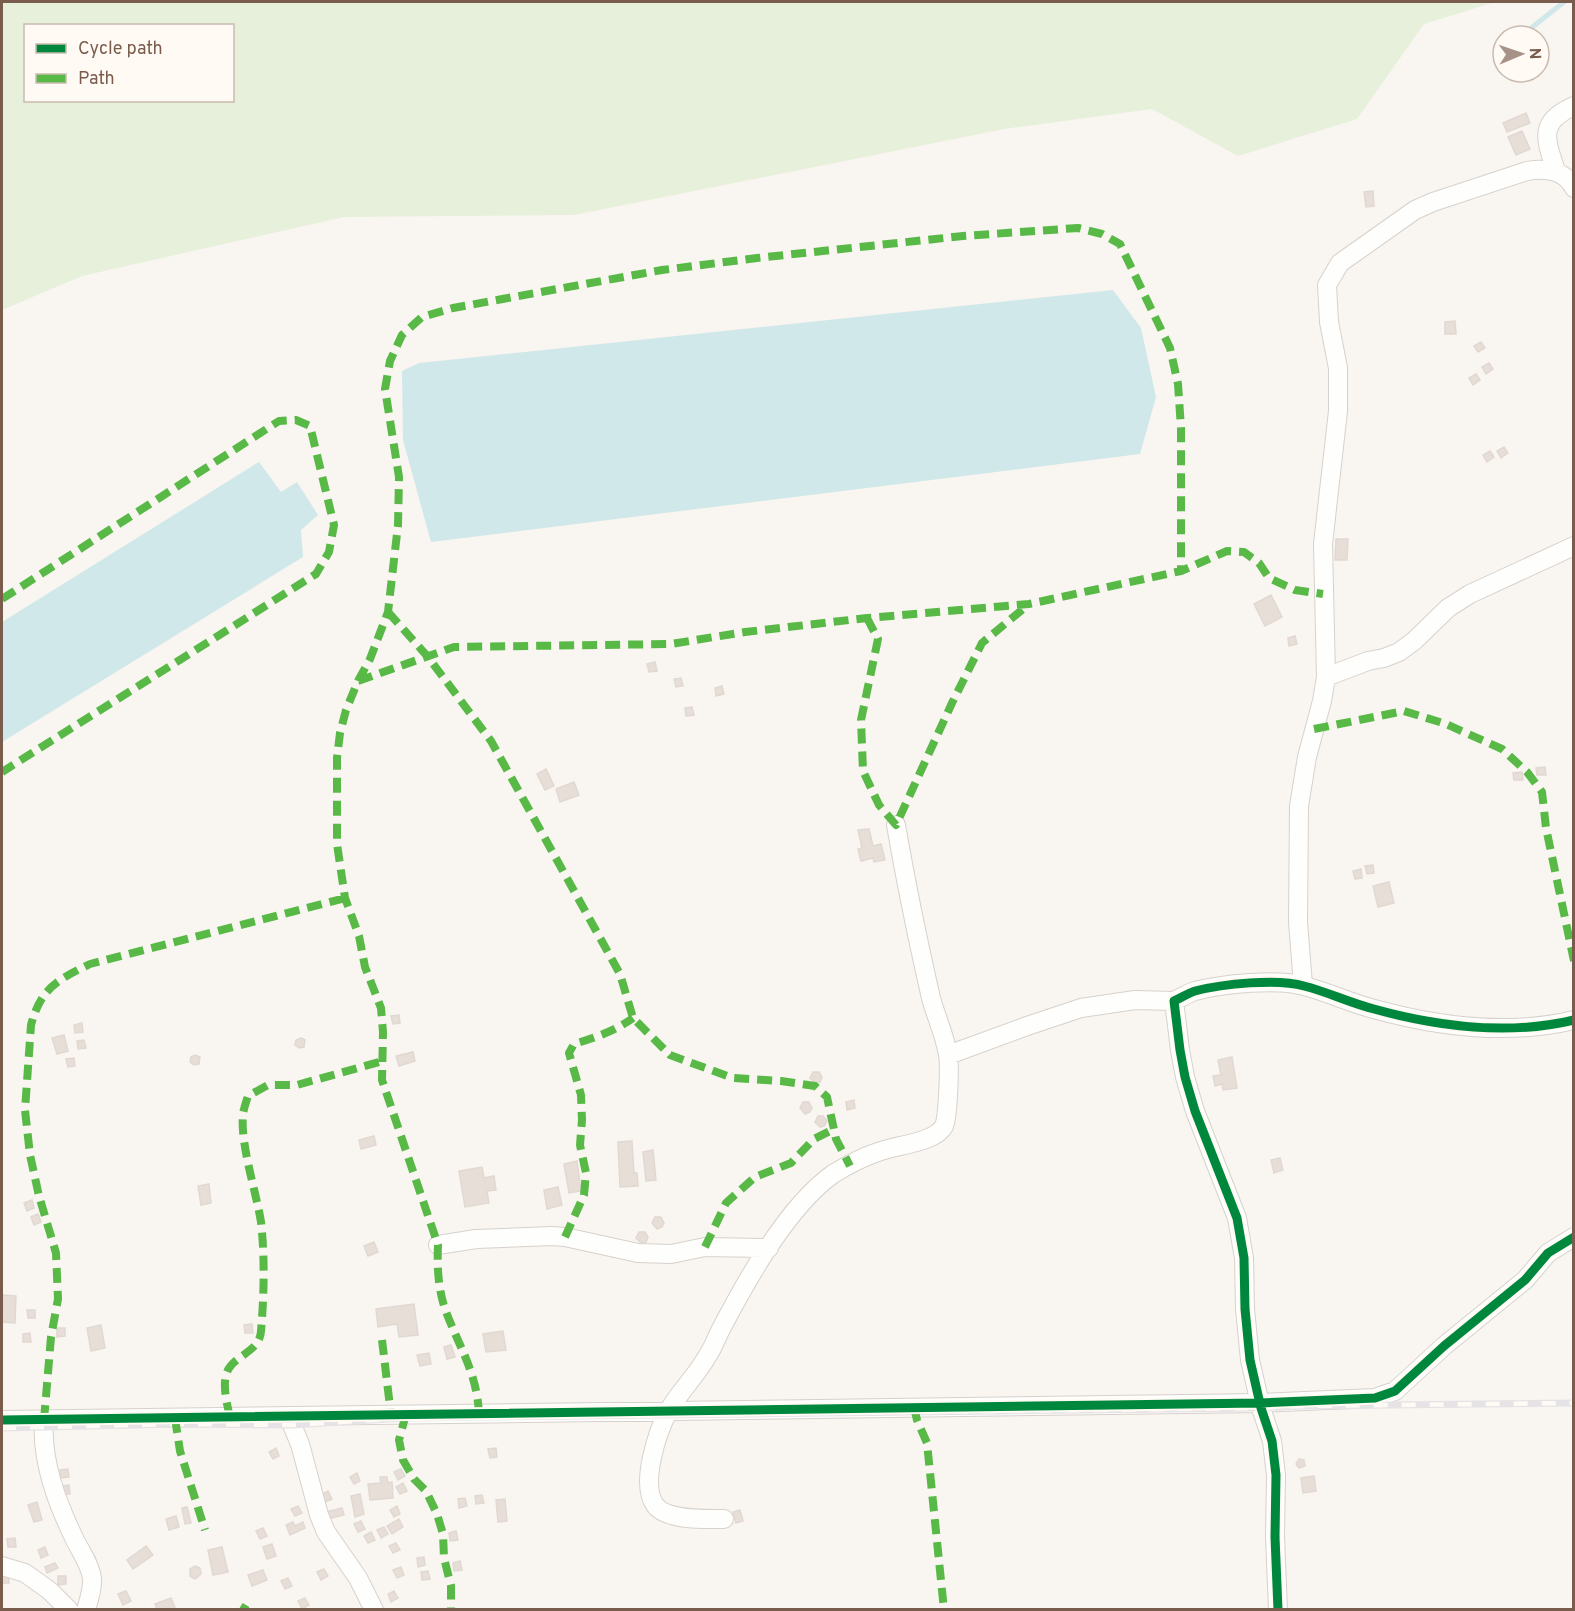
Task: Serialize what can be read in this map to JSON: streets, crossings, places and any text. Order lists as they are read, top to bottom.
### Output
{
  "legend": ["Cycle path", "Path"],
  "north": "right"
}
